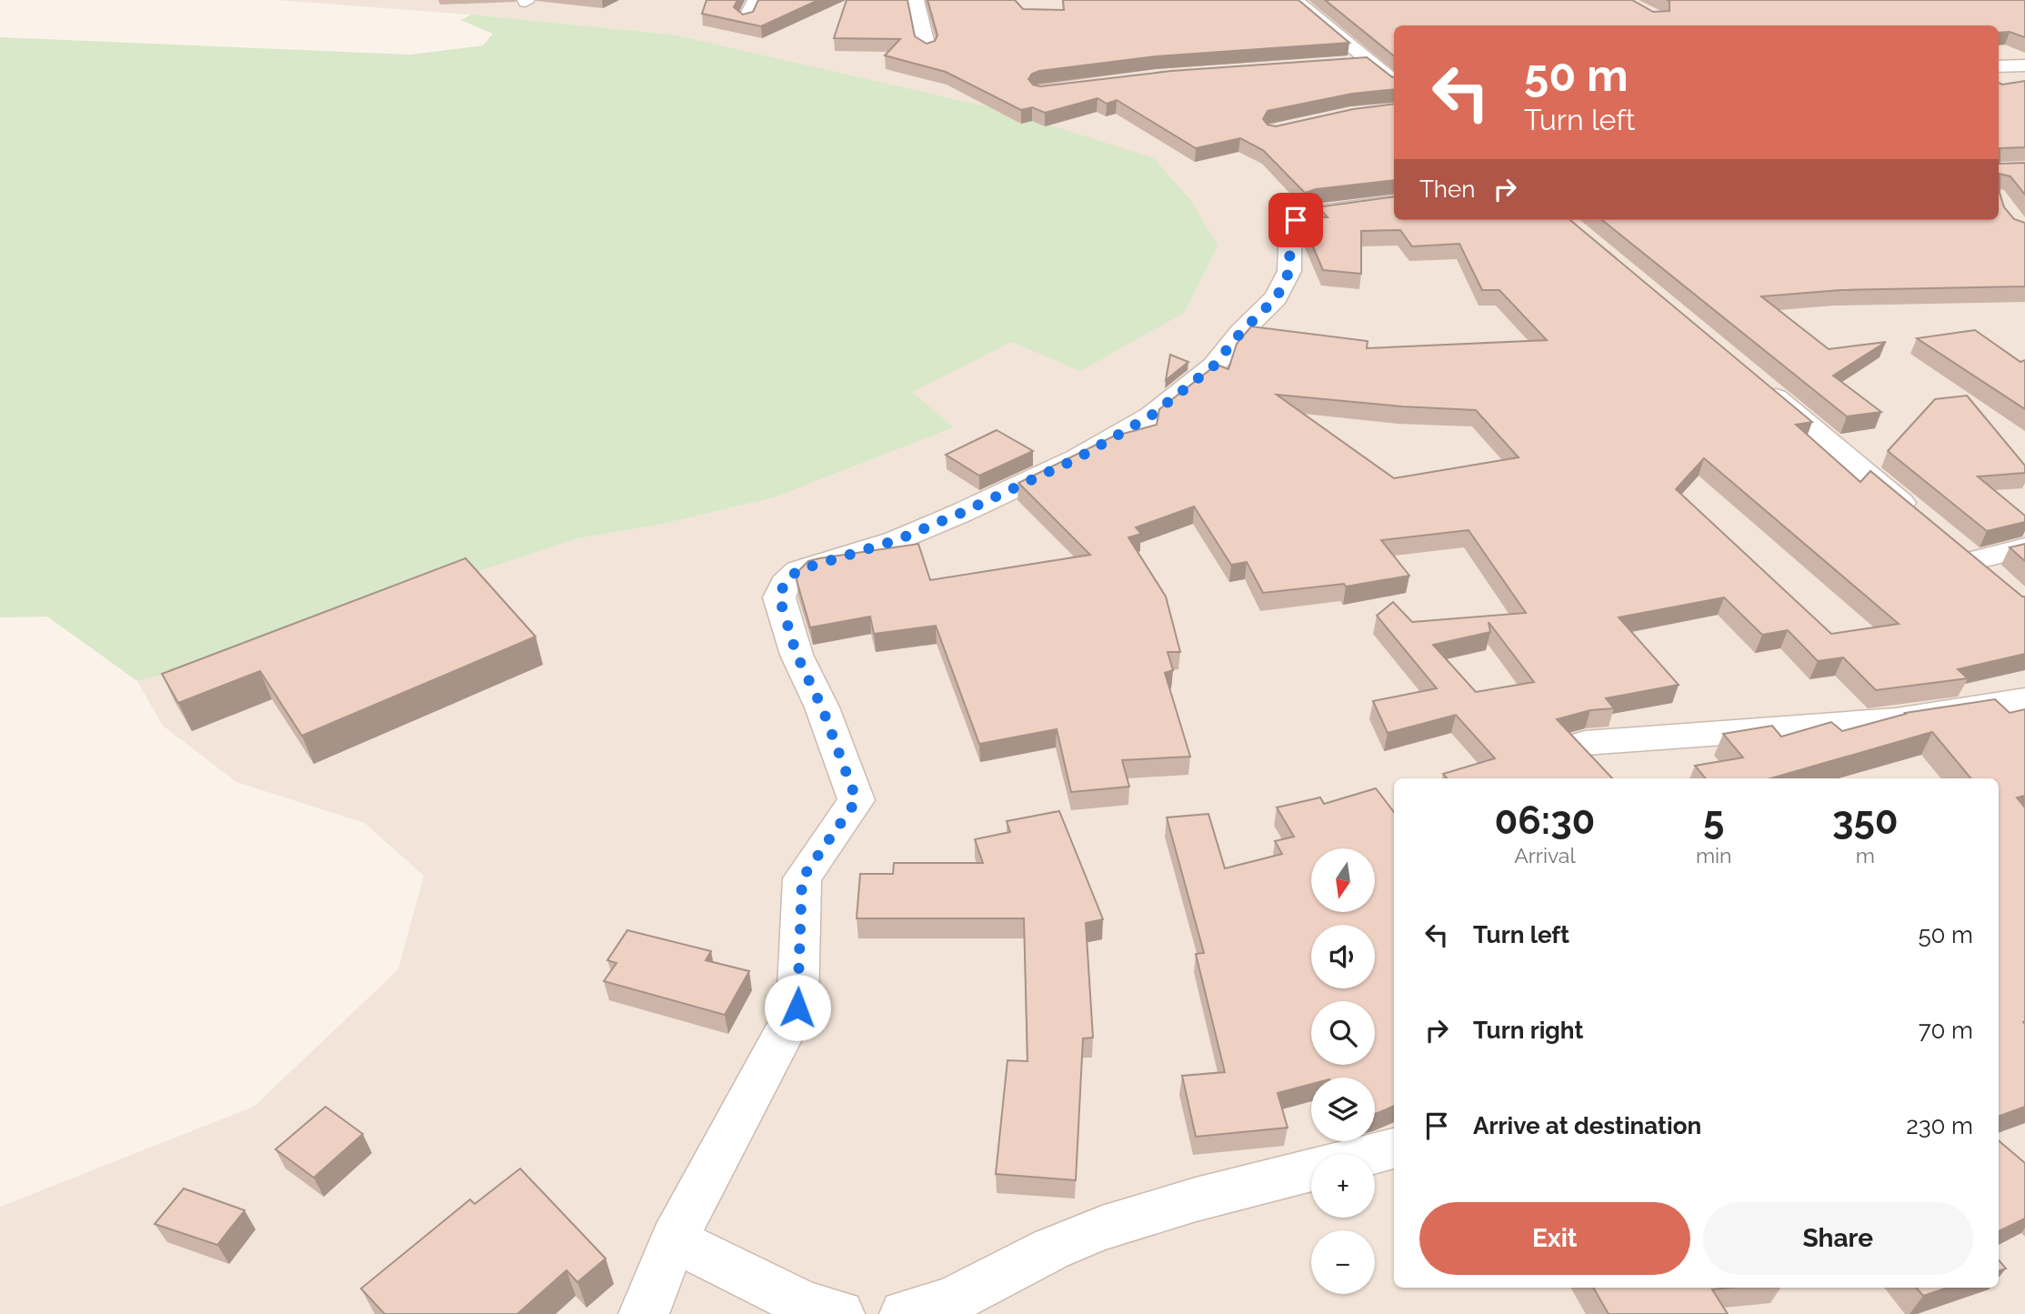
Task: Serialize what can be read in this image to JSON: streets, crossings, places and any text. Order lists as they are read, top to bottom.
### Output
{
  "north": "bottom",
  "page": {
    "turn": ["50 m", "Turn left"],
    "then": "Then",
    "eta": [
      "06:30",
      "Arrival",
      "5",
      "min",
      "350",
      "m"
    ],
    "map_buttons": ["+", "−"],
    "list": [
      {
        "name": "Turn left",
        "value": "50 m"
      },
      {
        "name": "Turn right",
        "value": "70 m"
      },
      {
        "name": "Arrive at destination",
        "value": "230 m"
      }
    ],
    "buttons": ["Exit", "Share"]
  }
}
